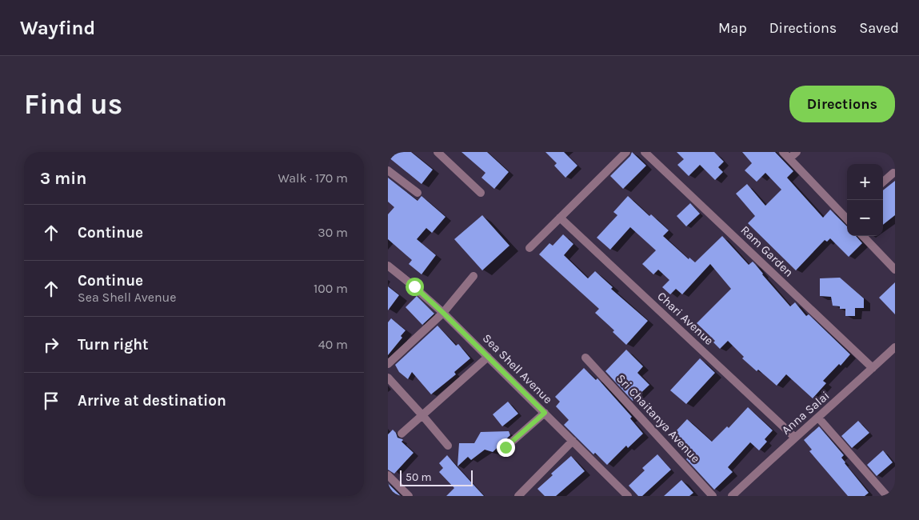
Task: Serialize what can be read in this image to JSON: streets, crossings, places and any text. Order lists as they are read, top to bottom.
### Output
{
  "streets": {
    "street": [
      "Ram Garden",
      "Chari Avenue",
      "Sea Shell Avenue",
      "Anna Salai",
      "Sri Chaitanya Avenue"
    ]
  },
  "crossings": [
    ["Ram Garden", "Anna Salai"],
    ["Chari Avenue", "Anna Salai"]
  ],
  "scale_bar": "50 m",
  "page": {
    "header": "Wayfind",
    "nav": ["Map", "Directions", "Saved"],
    "buttons": "Directions",
    "title": "Find us",
    "heading": ["3 min", "Walk · 170 m"],
    "map_buttons": ["+", "−"],
    "list": [
      ["Continue", "30 m"],
      ["Continue", "Sea Shell Avenue", "100 m"],
      ["Turn right", "40 m"],
      "Arrive at destination"
    ],
    "scale": "50 m"
  }
}
